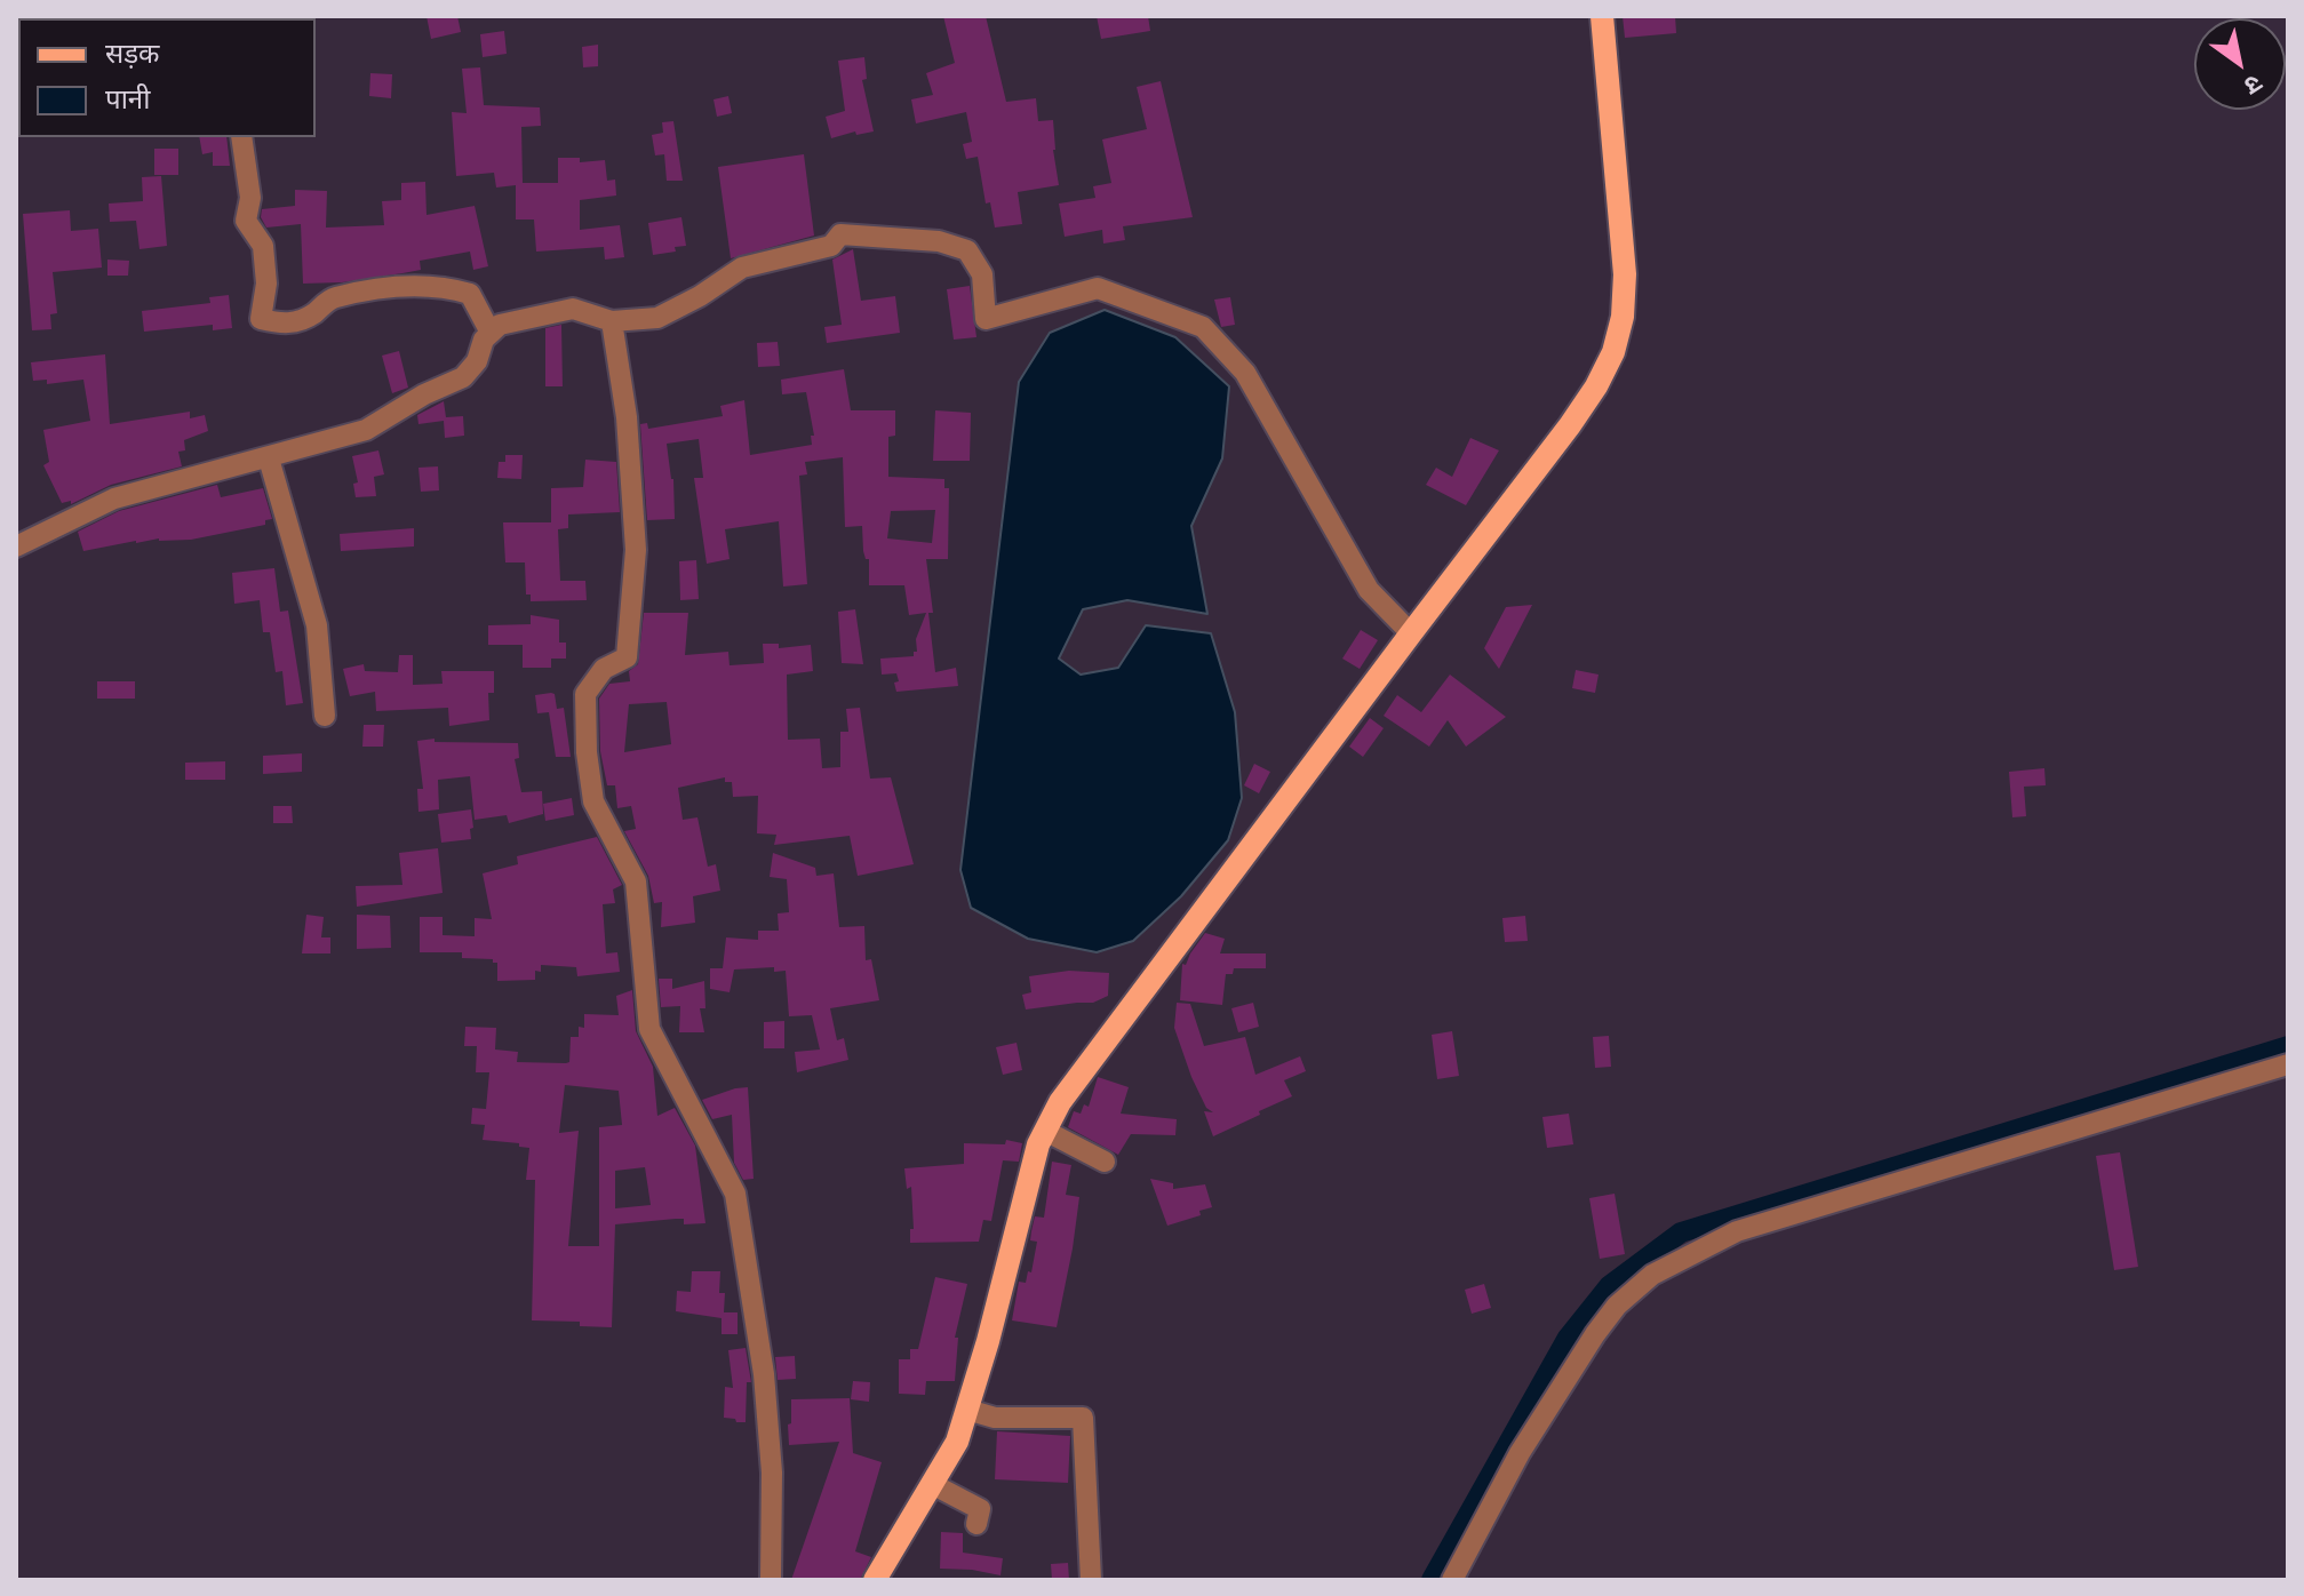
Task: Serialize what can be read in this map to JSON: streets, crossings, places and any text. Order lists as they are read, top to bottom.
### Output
{
  "legend": ["सड़क", "पानी"],
  "north": "bottom right"
}
